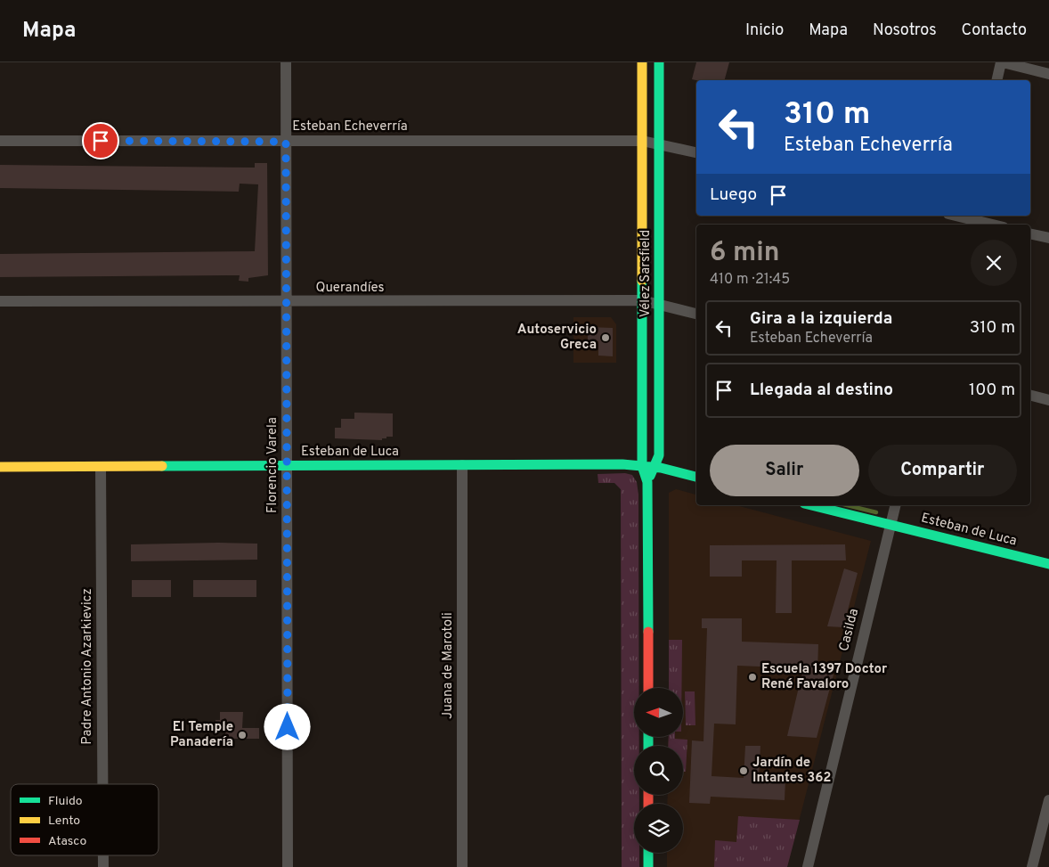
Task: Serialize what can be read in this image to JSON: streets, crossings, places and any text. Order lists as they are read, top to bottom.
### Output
{
  "streets": {
    "street": [
      "Esteban Echeverría",
      "Vélez Sarsfield",
      "Querandíes",
      "Esteban de Luca",
      "Florencio Varela",
      "Casilda",
      "Juana de Marotoli",
      "Padre Antonio Azarkievicz"
    ]
  },
  "crossings": [
    ["Esteban Echeverría", "Vélez Sarsfield"],
    ["Esteban Echeverría", "Florencio Varela"],
    ["Vélez Sarsfield", "Querandíes"],
    ["Vélez Sarsfield", "Esteban de Luca"],
    ["Querandíes", "Florencio Varela"],
    ["Esteban de Luca", "Florencio Varela"],
    ["Esteban de Luca", "Casilda"],
    ["Esteban de Luca", "Juana de Marotoli"],
    ["Esteban de Luca", "Padre Antonio Azarkievicz"]
  ],
  "places": [
    "Autoservicio Greca",
    "Escuela 1397 Doctor René Favaloro",
    "El Temple Panadería",
    "Jardín de Intantes 362"
  ],
  "legend": ["Fluido", "Lento", "Atasco"],
  "north": "left",
  "page": {
    "header": "Mapa",
    "nav": [
      "Inicio",
      "Mapa",
      "Nosotros",
      "Contacto"
    ],
    "turn": ["310 m", "Esteban Echeverría"],
    "then": "Luego",
    "heading": ["6 min", "410 m · 21:45"],
    "list": [
      {
        "name": "Gira a la izquierda",
        "note": "Esteban Echeverría",
        "value": "310 m"
      },
      {
        "name": "Llegada al destino",
        "value": "100 m"
      }
    ],
    "buttons": ["Salir", "Compartir"]
  }
}
